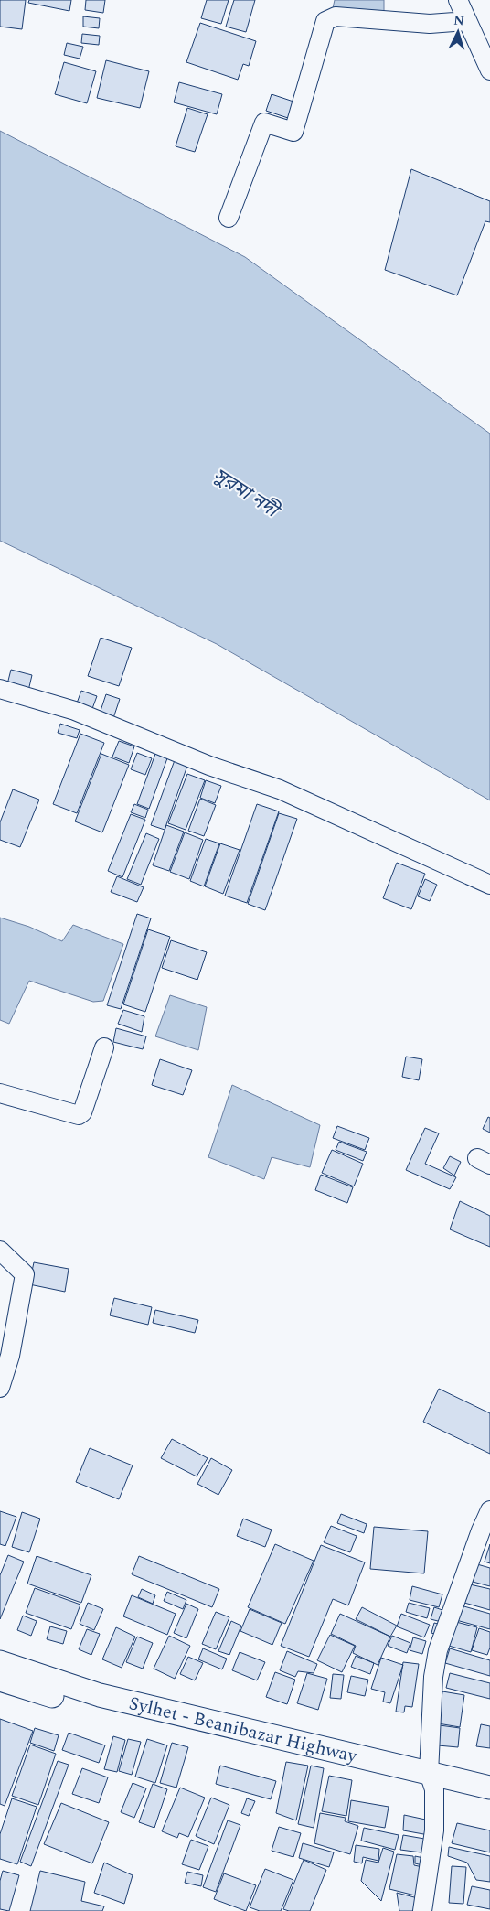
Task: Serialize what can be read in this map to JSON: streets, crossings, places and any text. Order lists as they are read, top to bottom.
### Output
{
  "streets": {
    "main road": ["Sylhet - Beanibazar Highway"]
  },
  "water": ["সুরমা নদী"],
  "north": "top"
}
